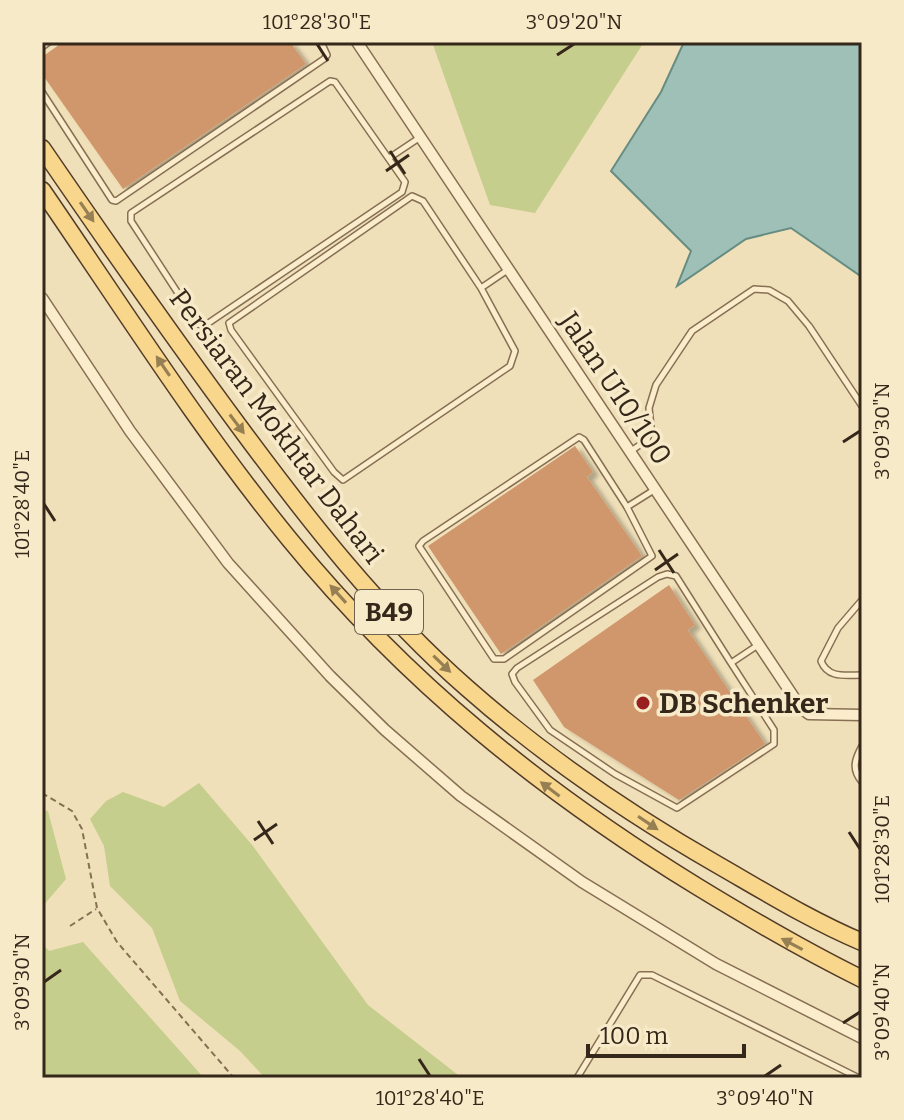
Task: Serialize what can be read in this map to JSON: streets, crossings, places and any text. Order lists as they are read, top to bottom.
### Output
{
  "streets": {
    "main road": ["Persiaran Mokhtar Dahari", "B49"],
    "street": ["Jalan U10/100"]
  },
  "places": ["DB Schenker"],
  "scale_bar": "100 m",
  "coordinates": [
    "101°28'30\"E",
    "3°09'20\"N",
    "3°09'30\"N",
    "101°28'40\"E",
    "3°09'40\"N"
  ]
}
